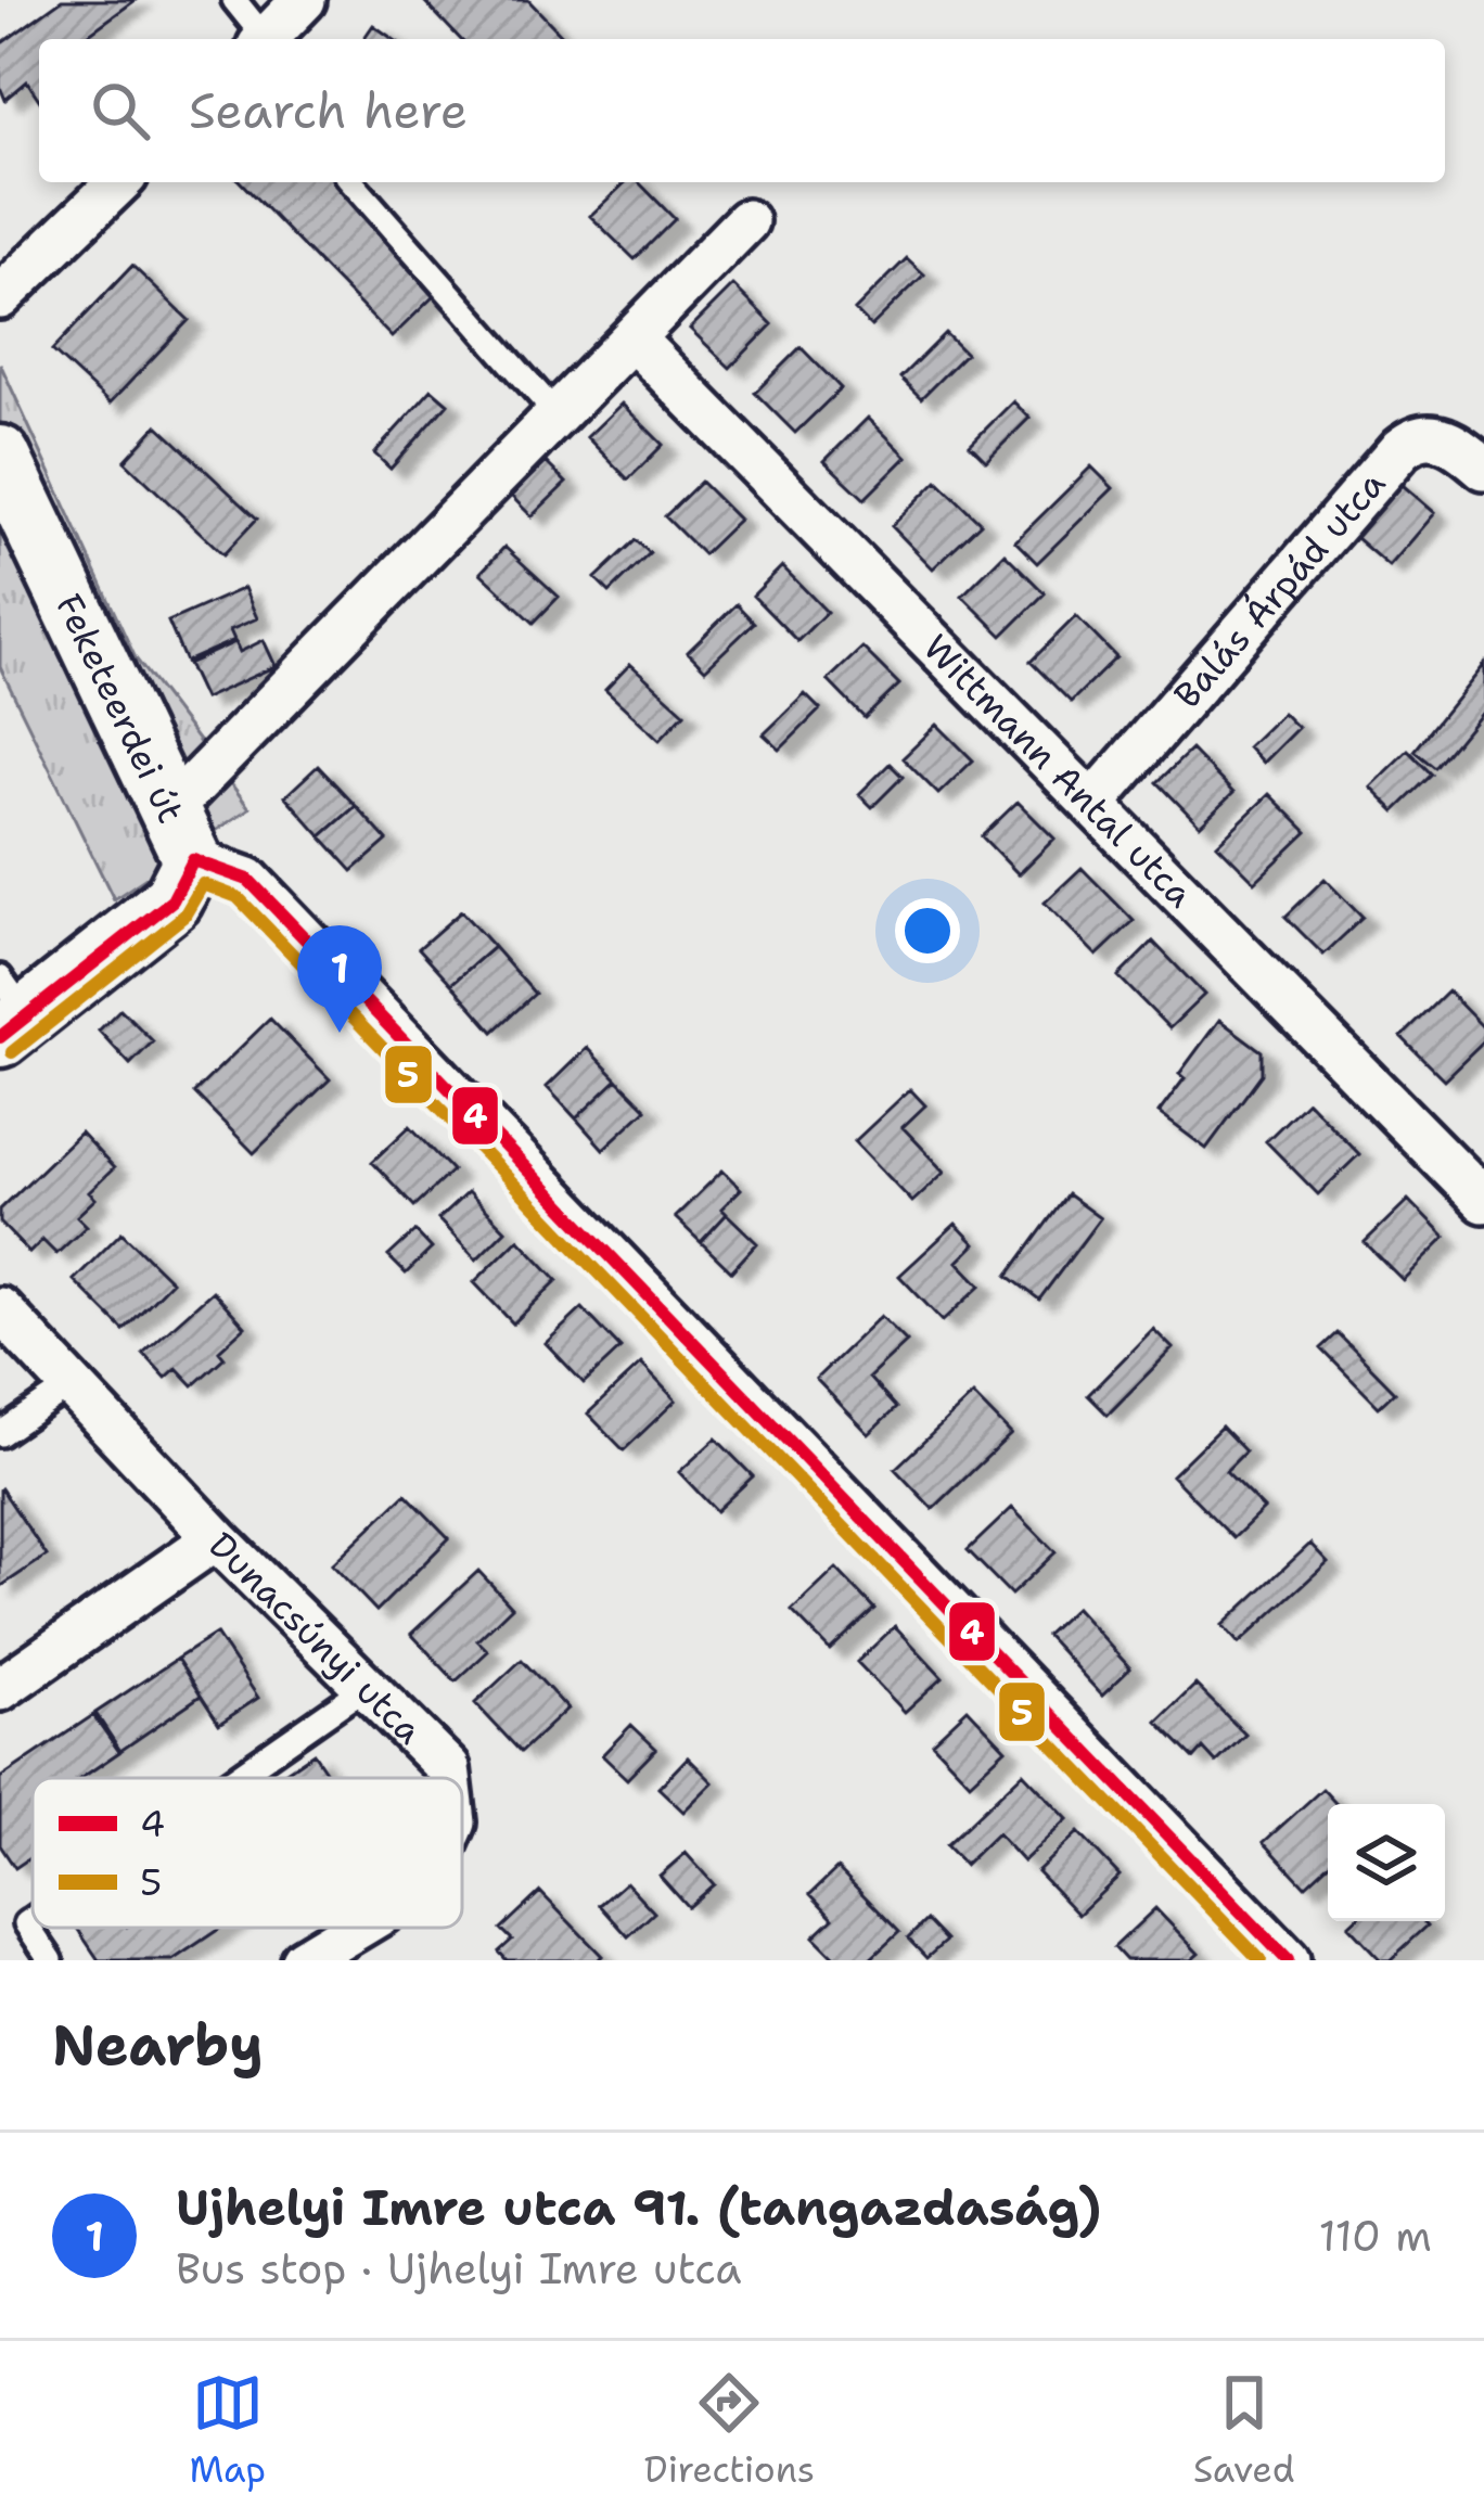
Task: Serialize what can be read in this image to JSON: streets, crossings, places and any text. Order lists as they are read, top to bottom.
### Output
{
  "streets": {
    "main road": ["Feketeerdei út"],
    "street": ["Balás Árpád utca", "Wittmann Antal utca", "Dunacsúnyi utca"]
  },
  "crossings": [
    ["Balás Árpád utca", "Wittmann Antal utca"]
  ],
  "lines": ["transit line 4", "transit line 5"],
  "legend": ["4", "5"],
  "page": {
    "search": "Search here",
    "pins": "1",
    "heading": "Nearby",
    "list": [
      {
        "mark": "1",
        "name": "Ujhelyi Imre utca 91. (tangazdaság)",
        "note": "Bus stop · Ujhelyi Imre utca",
        "value": "110 m"
      }
    ],
    "nav": ["Map", "Directions", "Saved"]
  }
}
